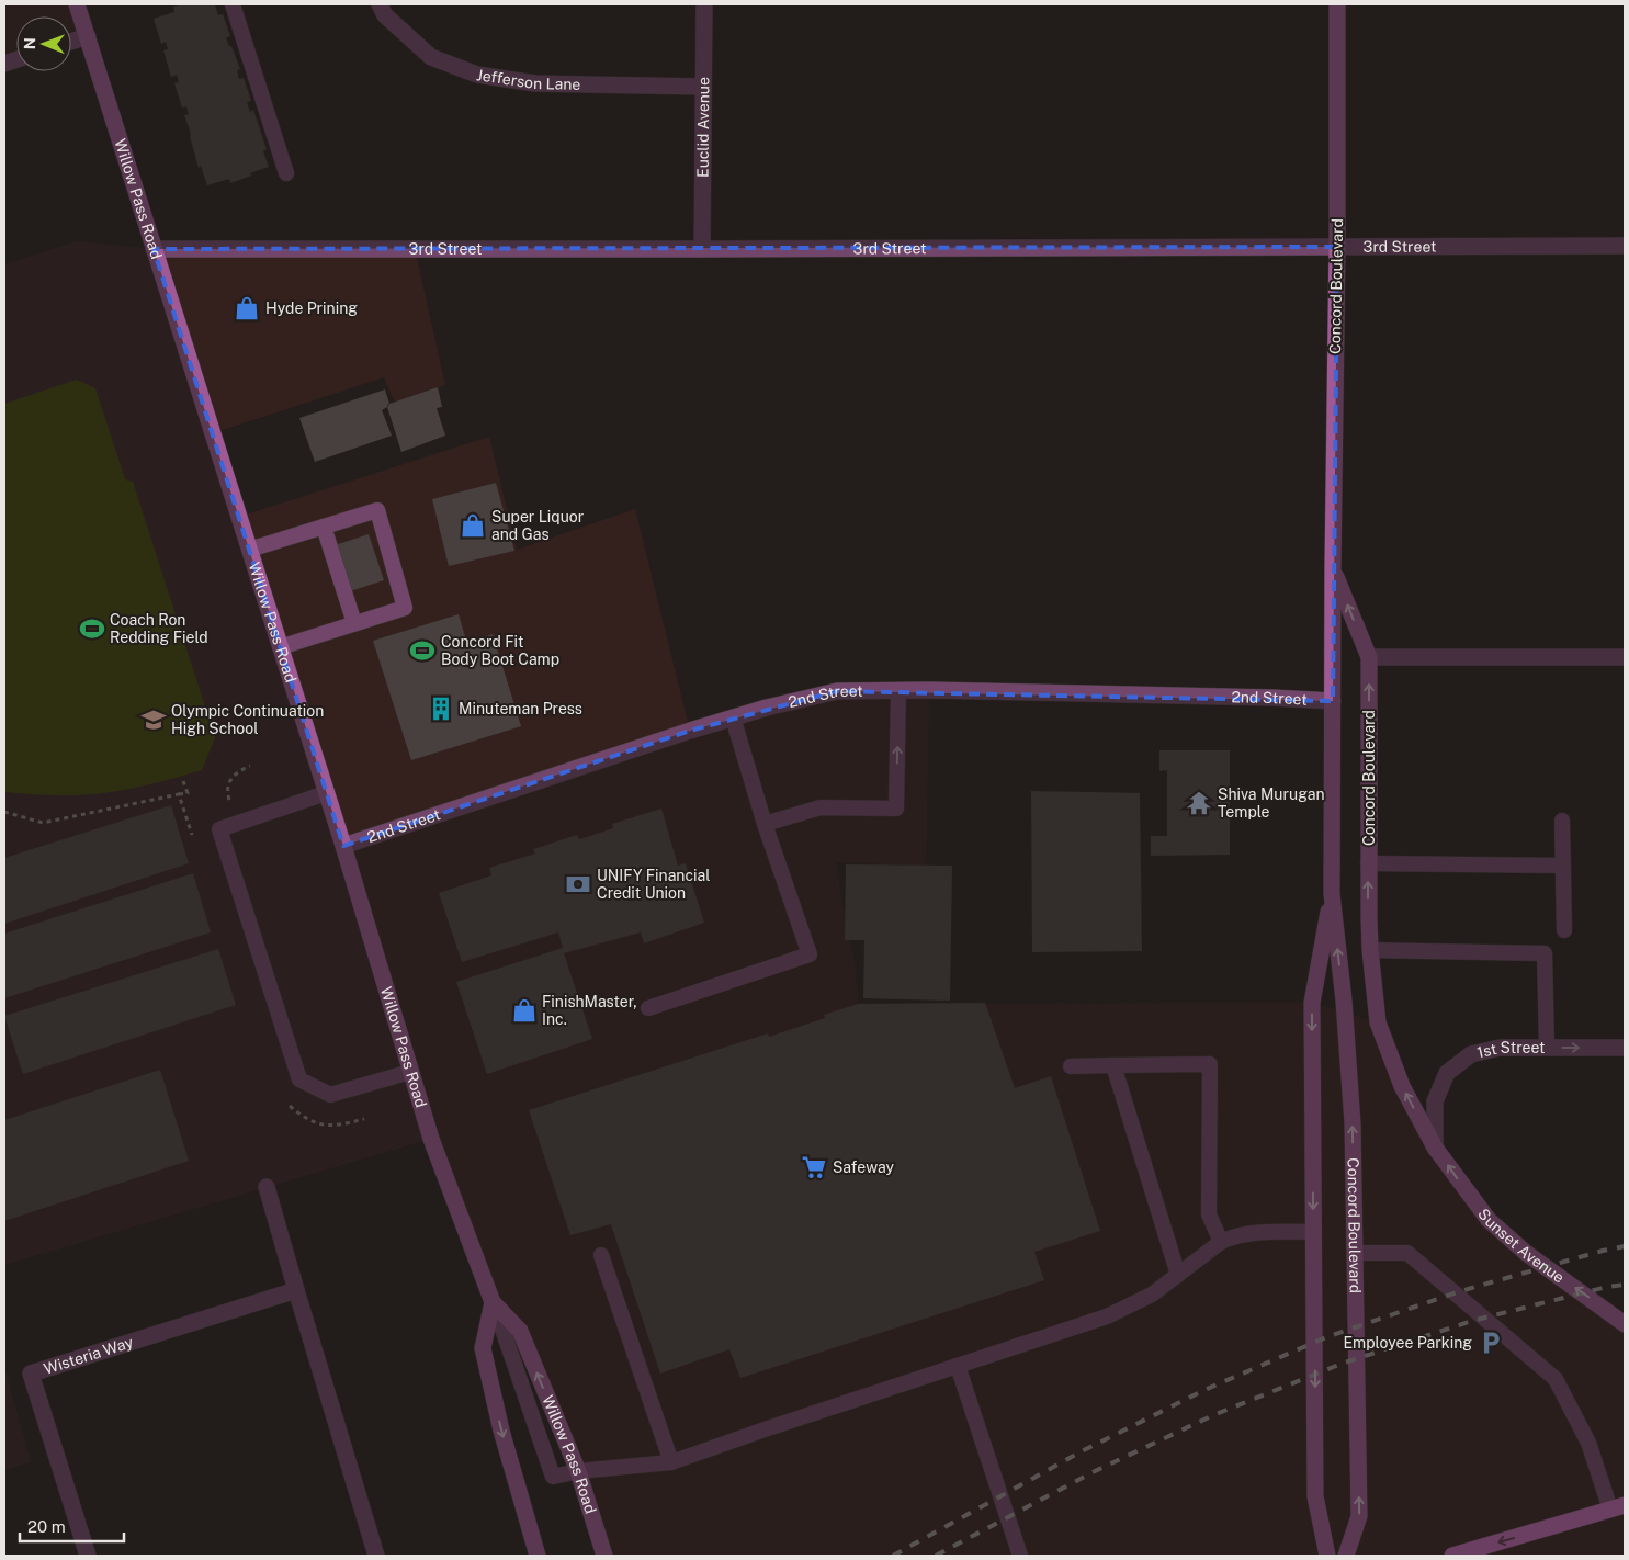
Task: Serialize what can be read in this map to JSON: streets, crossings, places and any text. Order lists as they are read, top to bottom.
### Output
{
  "streets": {
    "street": [
      "Jefferson Lane",
      "Euclid Avenue",
      "Willow Pass Road",
      "3rd Street",
      "Concord Boulevard",
      "2nd Street",
      "1st Street",
      "Sunset Avenue",
      "Wisteria Way"
    ]
  },
  "crossings": [
    ["Jefferson Lane", "Euclid Avenue"],
    ["Euclid Avenue", "3rd Street"],
    ["Willow Pass Road", "3rd Street"],
    ["Willow Pass Road", "2nd Street"],
    ["3rd Street", "Concord Boulevard"],
    ["Concord Boulevard", "2nd Street"],
    ["Concord Boulevard", "1st Street"],
    ["Concord Boulevard", "Sunset Avenue"],
    ["1st Street", "Sunset Avenue"]
  ],
  "one_way": ["Sunset Avenue"],
  "places": {
    "shop": ["Hyde Prining", "Super Liquor and Gas", "FinishMaster, Inc."],
    "sports": ["Coach Ron Redding Field", "Concord Fit Body Boot Camp"],
    "building": ["Minuteman Press"],
    "school or university": ["Olympic Continuation High School"],
    "temple": ["Shiva Murugan Temple"],
    "bank": ["UNIFY Financial Credit Union"],
    "supermarket": ["Safeway"],
    "parking": ["Employee Parking"]
  },
  "scale_bar": "20 m",
  "north": "left"
}
